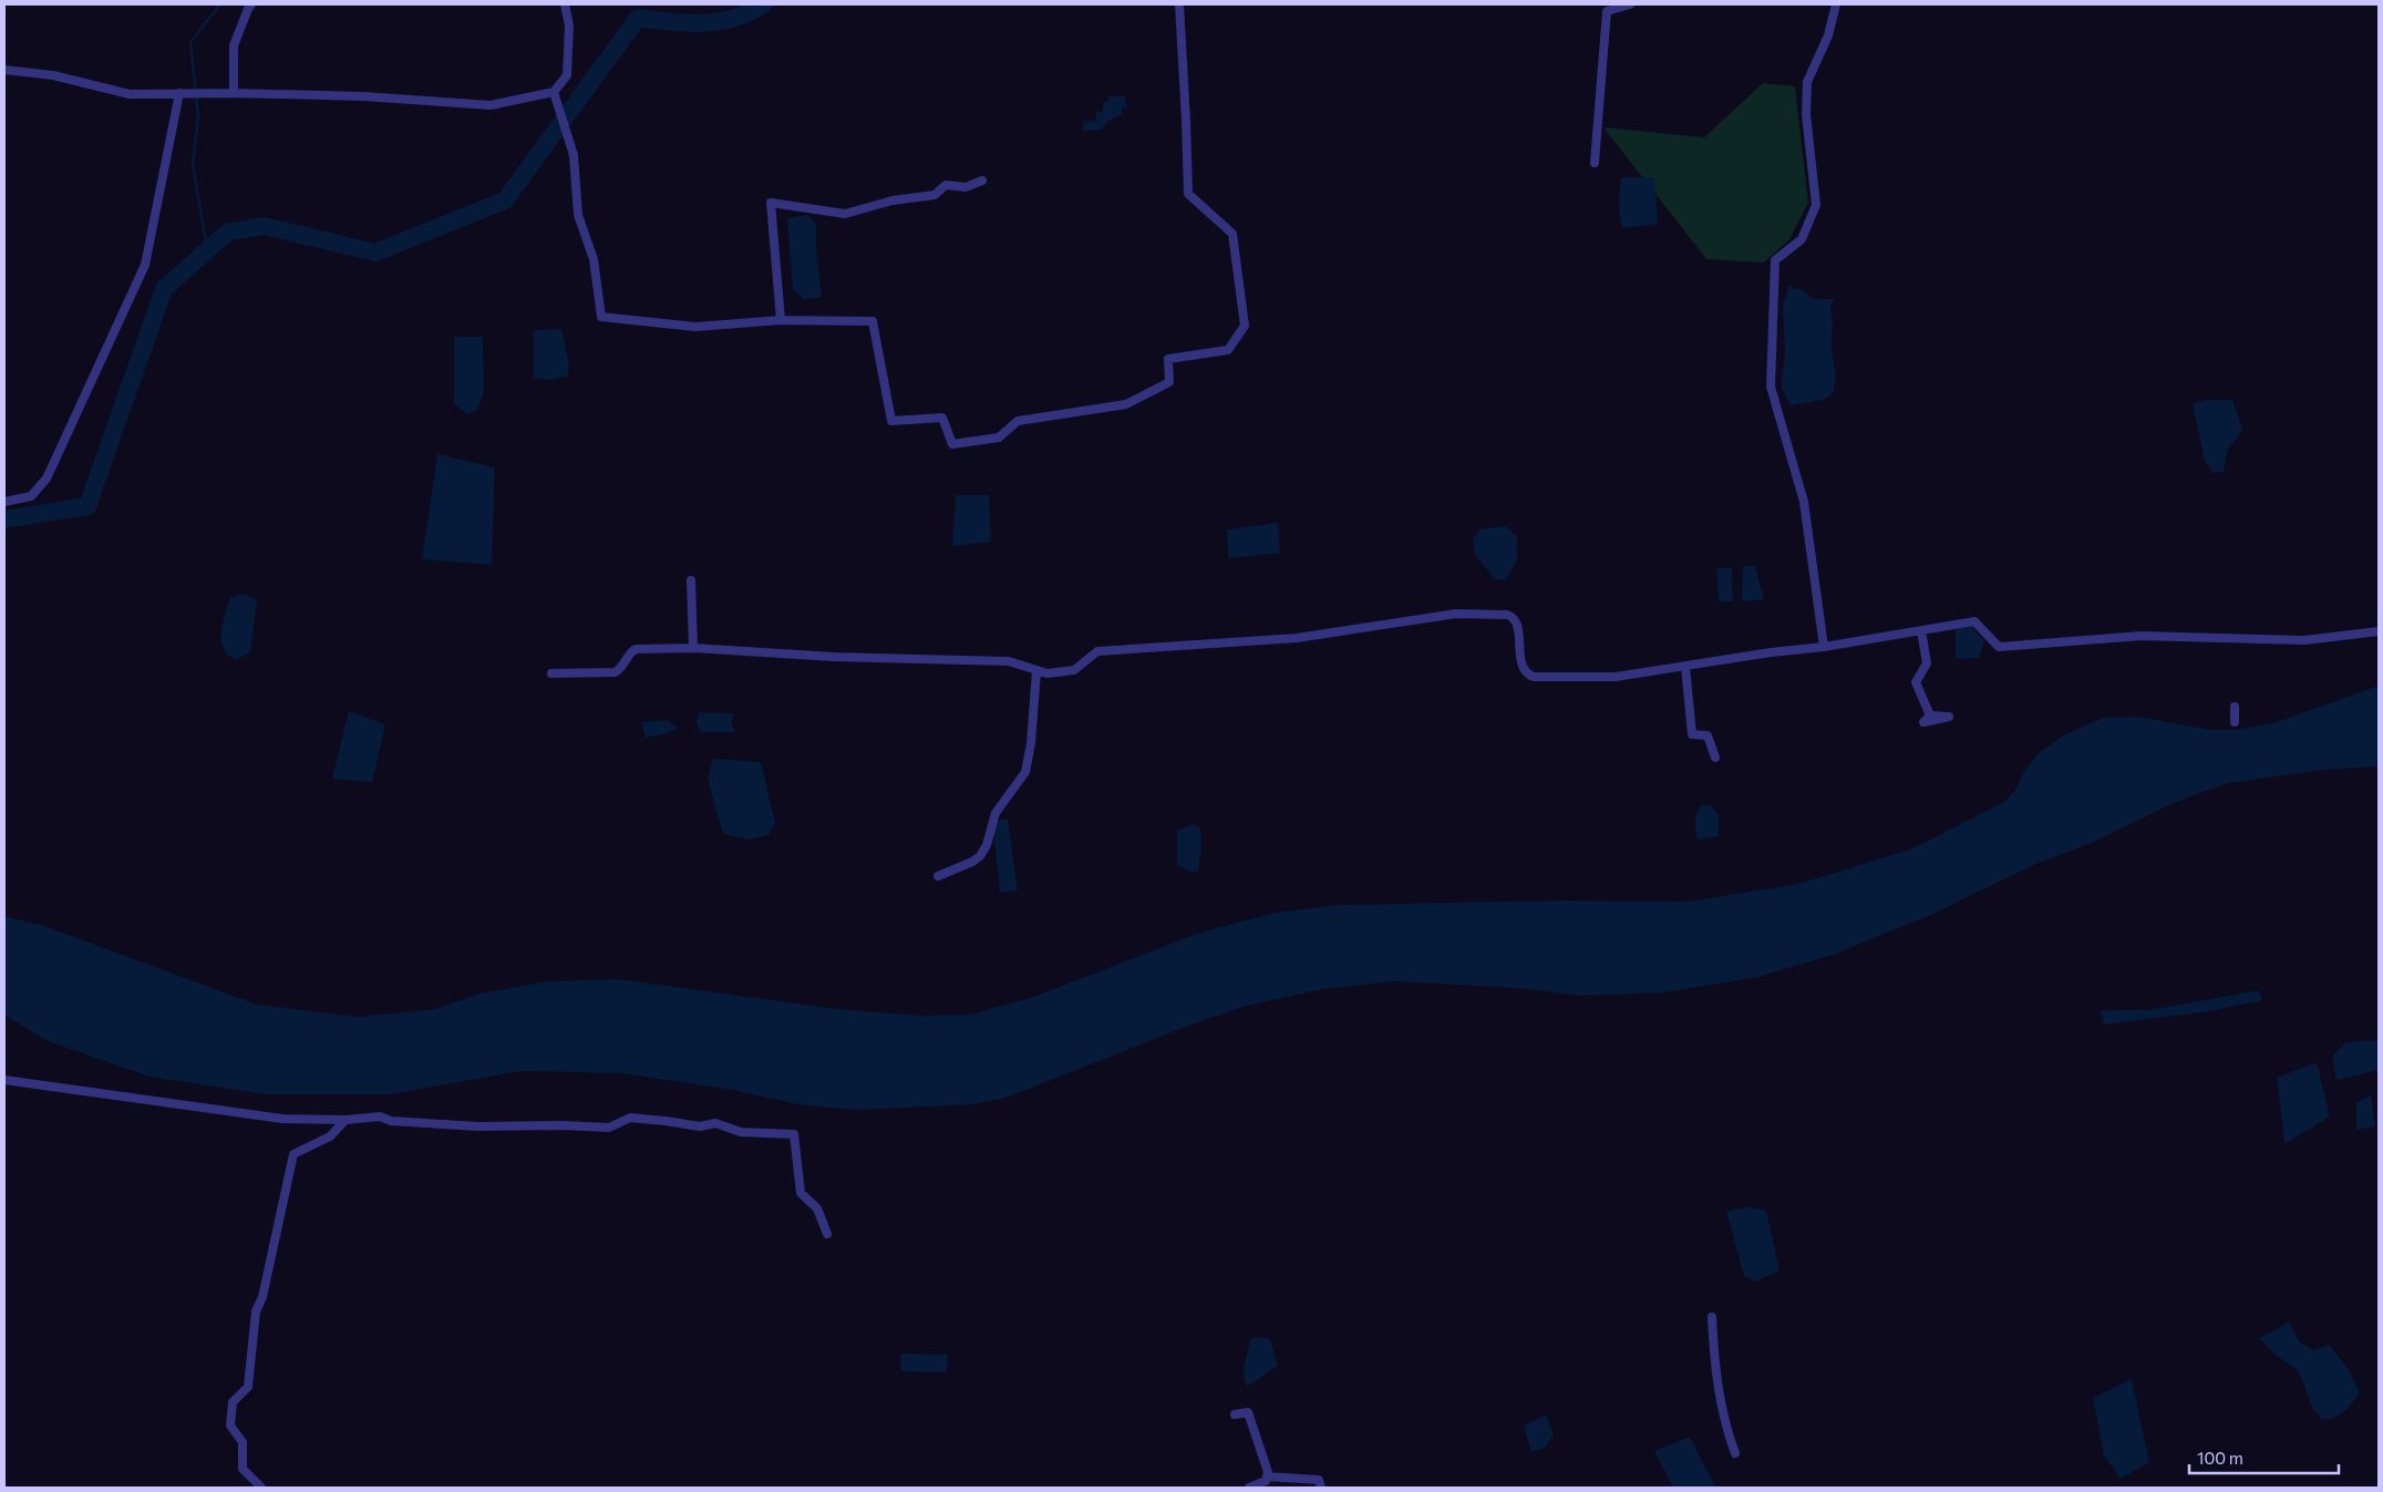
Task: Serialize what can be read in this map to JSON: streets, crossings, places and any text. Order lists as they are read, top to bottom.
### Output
{
  "scale_bar": "100 m"
}
